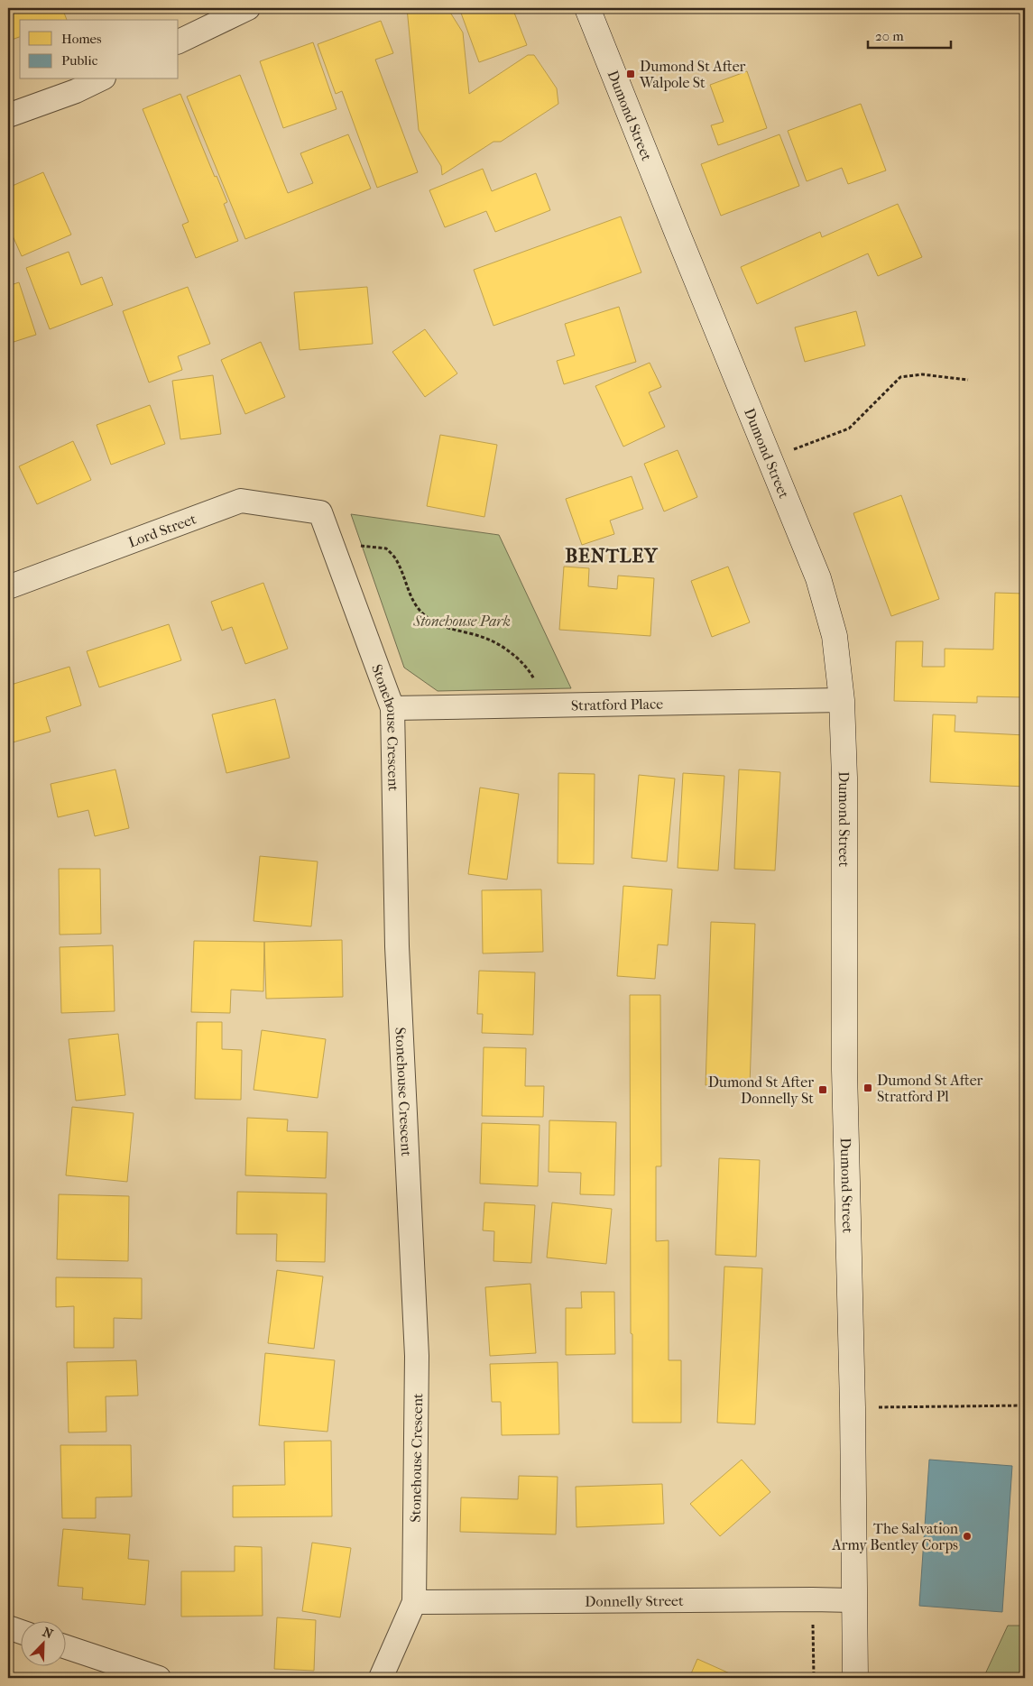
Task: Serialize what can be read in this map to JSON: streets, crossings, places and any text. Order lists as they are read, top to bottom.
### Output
{
  "streets": {
    "street": [
      "Dumond Street",
      "Lord Street",
      "Stratford Place",
      "Stonehouse Crescent",
      "Donnelly Street"
    ]
  },
  "crossings": [
    ["Dumond Street", "Stratford Place"],
    ["Dumond Street", "Donnelly Street"],
    ["Lord Street", "Stonehouse Crescent"],
    ["Stratford Place", "Stonehouse Crescent"],
    ["Stonehouse Crescent", "Donnelly Street"]
  ],
  "districts": ["BENTLEY"],
  "parks": ["Stonehouse Park"],
  "places": {
    "transit": ["Dumond St After Walpole St", "Dumond St After Stratford Pl", "Dumond St After Donnelly St"],
    "other": ["The Salvation Army Bentley Corps"]
  },
  "legend": ["Homes", "Public"],
  "scale_bar": "20 m",
  "north": "top right"
}
